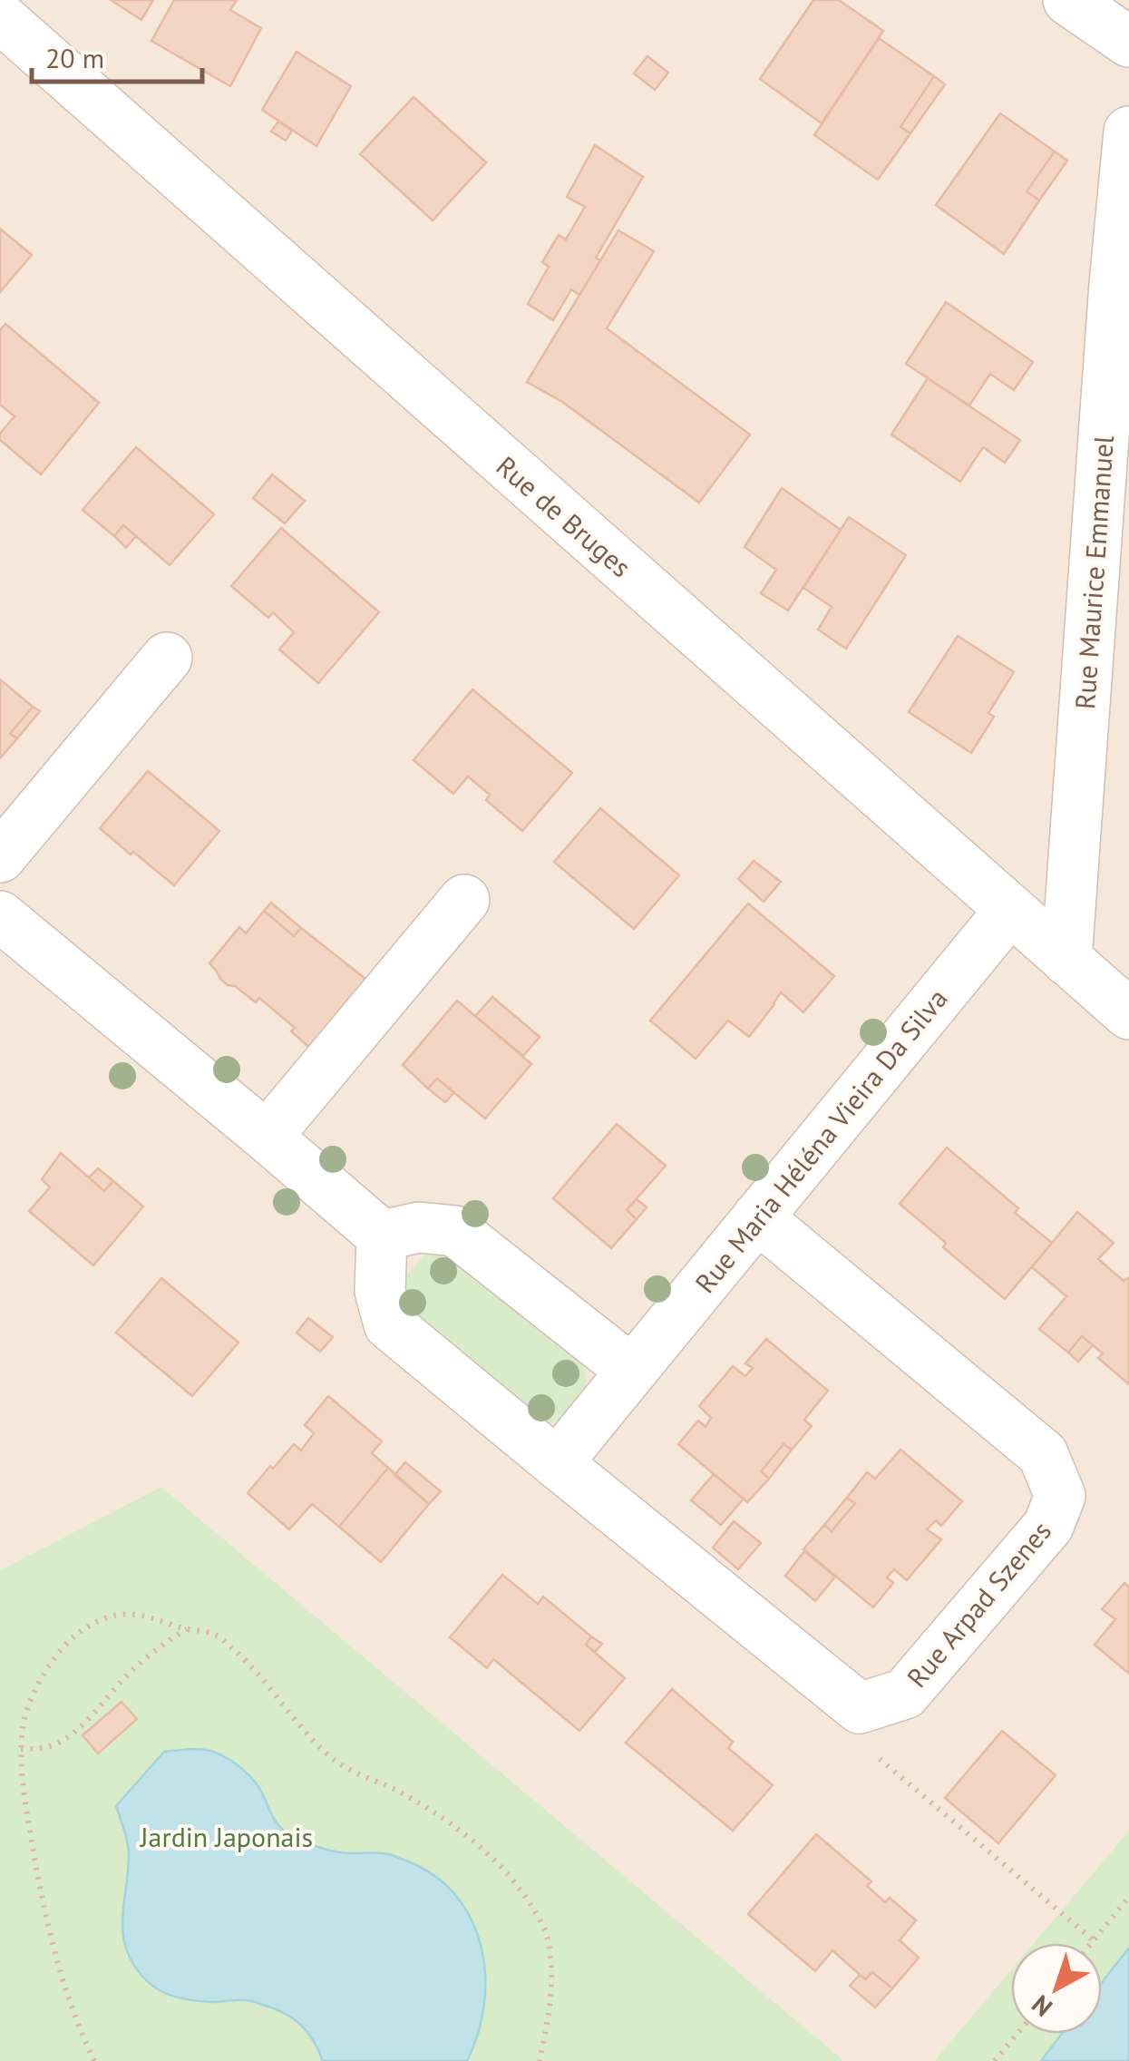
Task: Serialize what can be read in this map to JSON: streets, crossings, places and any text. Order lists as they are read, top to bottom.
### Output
{
  "streets": {
    "street": [
      "Rue de Bruges",
      "Rue Maurice Emmanuel",
      "Rue Maria Héléna Vieira Da Silva",
      "Rue Arpad Szenes"
    ]
  },
  "crossings": [
    ["Rue de Bruges", "Rue Maurice Emmanuel"],
    ["Rue de Bruges", "Rue Maria Héléna Vieira Da Silva"],
    ["Rue Maria Héléna Vieira Da Silva", "Rue Arpad Szenes"]
  ],
  "parks": ["Jardin Japonais"],
  "scale_bar": "20 m",
  "north": "bottom left"
}
